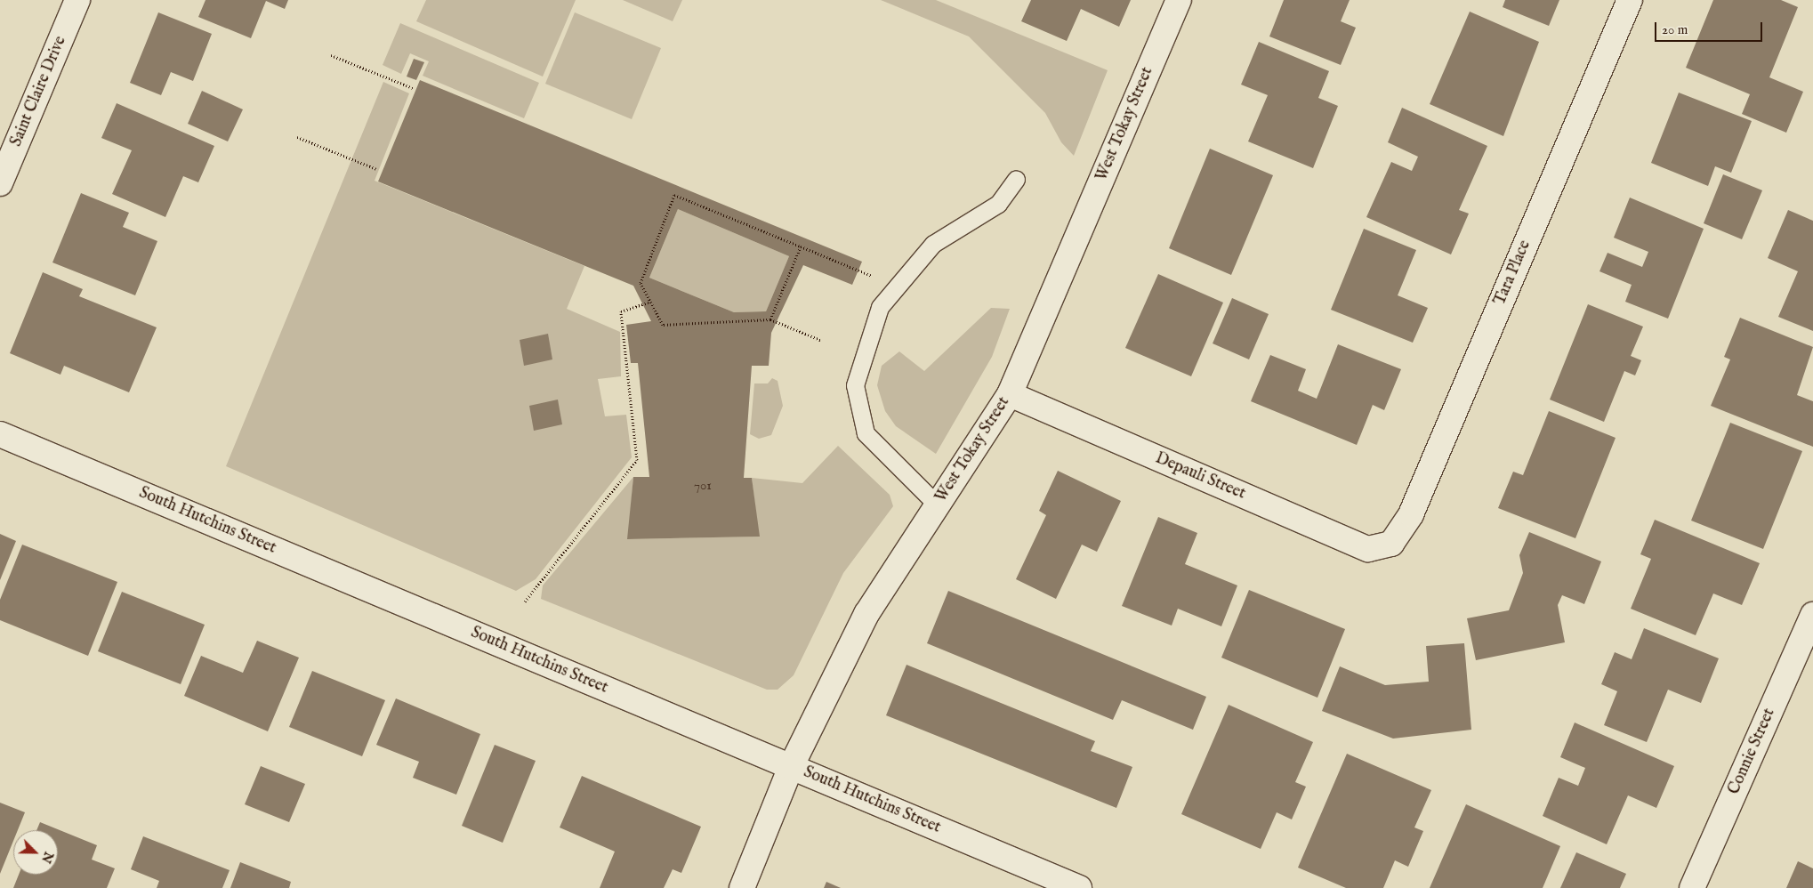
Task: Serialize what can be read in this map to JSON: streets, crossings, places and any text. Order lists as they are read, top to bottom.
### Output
{
  "streets": {
    "street": [
      "Saint Claire Drive",
      "West Tokay Street",
      "Tara Place",
      "Depauli Street",
      "South Hutchins Street",
      "Connie Street"
    ]
  },
  "crossings": [
    ["West Tokay Street", "Depauli Street"],
    ["West Tokay Street", "South Hutchins Street"],
    ["Tara Place", "Depauli Street"]
  ],
  "house_numbers": ["701"],
  "scale_bar": "20 m",
  "north": "bottom right"
}
